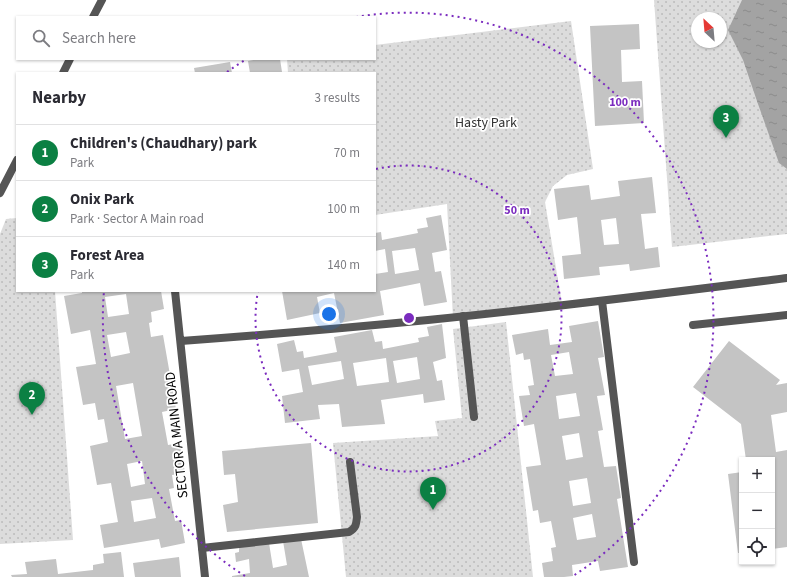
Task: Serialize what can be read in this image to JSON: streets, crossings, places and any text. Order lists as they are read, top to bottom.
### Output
{
  "streets": {
    "street": ["SECTOR A MAIN ROAD"]
  },
  "parks": ["Hasty Park"],
  "north": "top left",
  "page": {
    "search": "Search here",
    "heading": ["Nearby", "3 results"],
    "pins": ["3", "2", "1"],
    "list": [
      {
        "mark": "1",
        "name": "Children's (Chaudhary) park",
        "note": "Park",
        "value": "70 m"
      },
      {
        "mark": "2",
        "name": "Onix Park",
        "note": "Park · Sector A Main road",
        "value": "100 m"
      },
      {
        "mark": "3",
        "name": "Forest Area",
        "note": "Park",
        "value": "140 m"
      }
    ],
    "map_buttons": ["+", "−"]
  },
  "rings": ["100 m", "50 m"]
}
